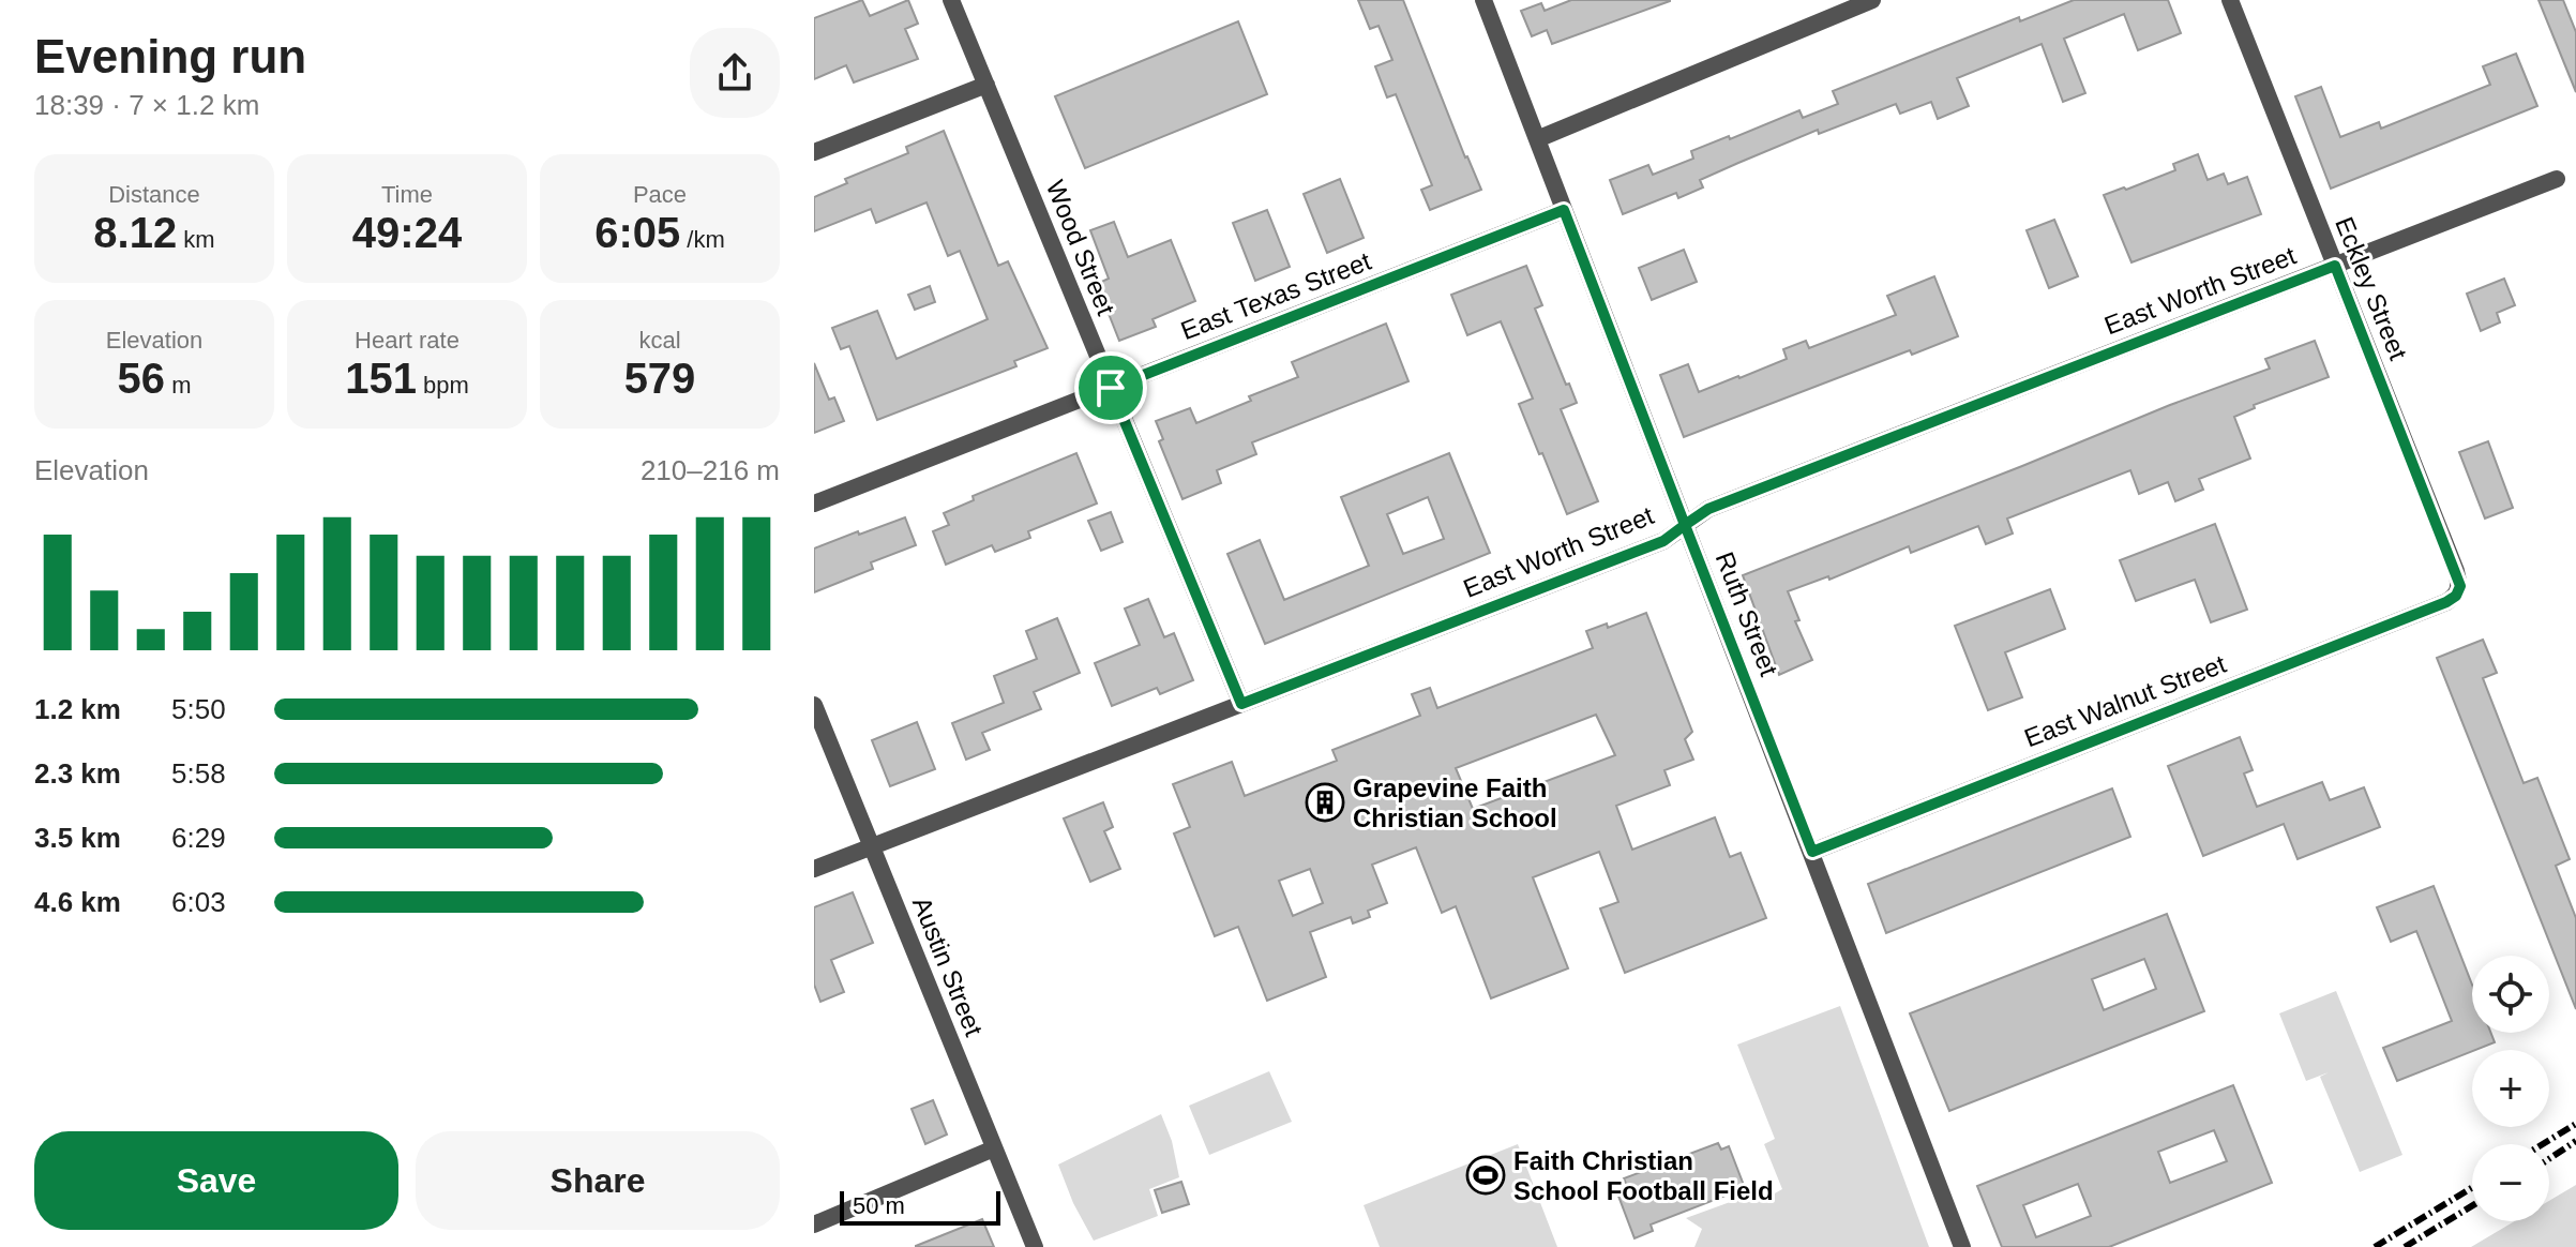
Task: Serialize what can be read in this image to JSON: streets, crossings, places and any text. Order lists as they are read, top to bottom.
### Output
{
  "streets": {
    "street": [
      "Wood Street",
      "Eckley Street",
      "East Worth Street",
      "East Texas Street",
      "Ruth Street",
      "East Walnut Street",
      "Austin Street"
    ]
  },
  "crossings": [
    ["Wood Street", "East Worth Street"],
    ["Wood Street", "East Texas Street"],
    ["Eckley Street", "East Worth Street"],
    ["Eckley Street", "East Walnut Street"],
    ["East Worth Street", "Ruth Street"],
    ["East Worth Street", "Austin Street"],
    ["East Texas Street", "Ruth Street"],
    ["Ruth Street", "East Walnut Street"]
  ],
  "places": {
    "building": ["Grapevine Faith Christian School"],
    "sports": ["Faith Christian School Football Field"]
  },
  "scale_bar": "50 m",
  "page": {
    "heading": ["Evening run", "18:39 · 7 × 1.2 km"],
    "stats": [
      ["Distance", "8.12 km"],
      ["Time", "49:24"],
      ["Pace", "6:05 /km"],
      ["Elevation", "56 m"],
      ["Heart rate", "151 bpm"],
      ["kcal", "579"]
    ],
    "chart": ["Elevation", "210–216 m"],
    "list": [
      {
        "name": "1.2 km",
        "note": "5:50"
      },
      {
        "name": "2.3 km",
        "note": "5:58"
      },
      {
        "name": "3.5 km",
        "note": "6:29"
      },
      {
        "name": "4.6 km",
        "note": "6:03"
      }
    ],
    "map_buttons": ["+", "−"],
    "buttons": ["Save", "Share"],
    "scale": "50 m"
  }
}
